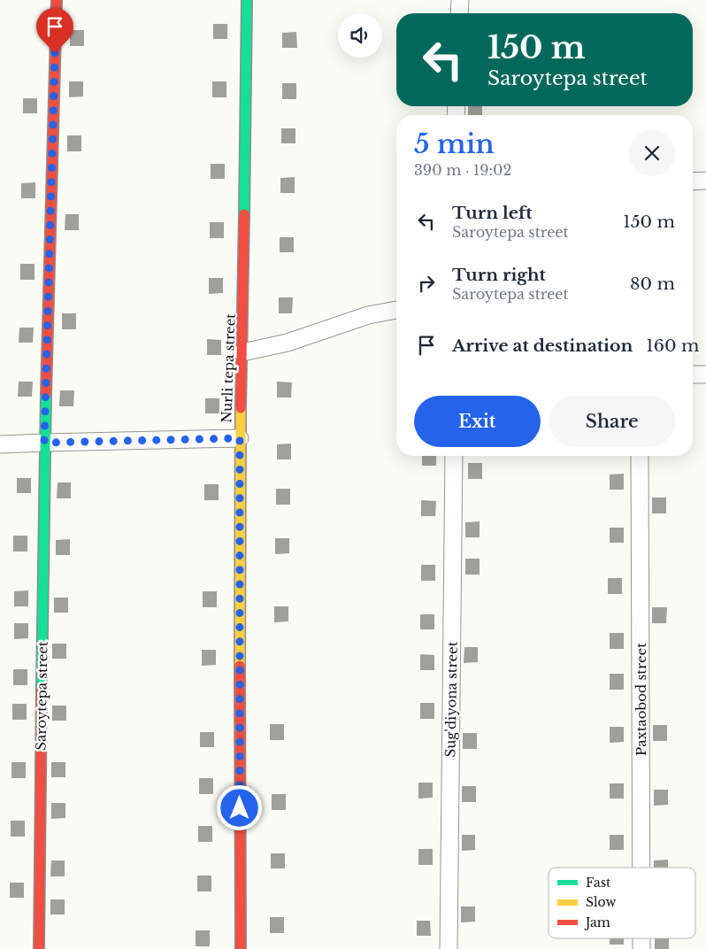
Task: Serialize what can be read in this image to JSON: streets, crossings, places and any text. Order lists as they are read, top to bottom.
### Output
{
  "streets": {
    "street": [
      "Nurli tepa street",
      "Saroytepa street",
      "Sug'diyona street",
      "Paxtaobod street"
    ]
  },
  "legend": ["Fast", "Slow", "Jam"],
  "page": {
    "turn": ["150 m", "Saroytepa street"],
    "heading": ["5 min", "390 m · 19:02"],
    "list": [
      {
        "name": "Turn left",
        "note": "Saroytepa street",
        "value": "150 m"
      },
      {
        "name": "Turn right",
        "note": "Saroytepa street",
        "value": "80 m"
      },
      {
        "name": "Arrive at destination",
        "value": "160 m"
      }
    ],
    "buttons": ["Exit", "Share"]
  }
}
